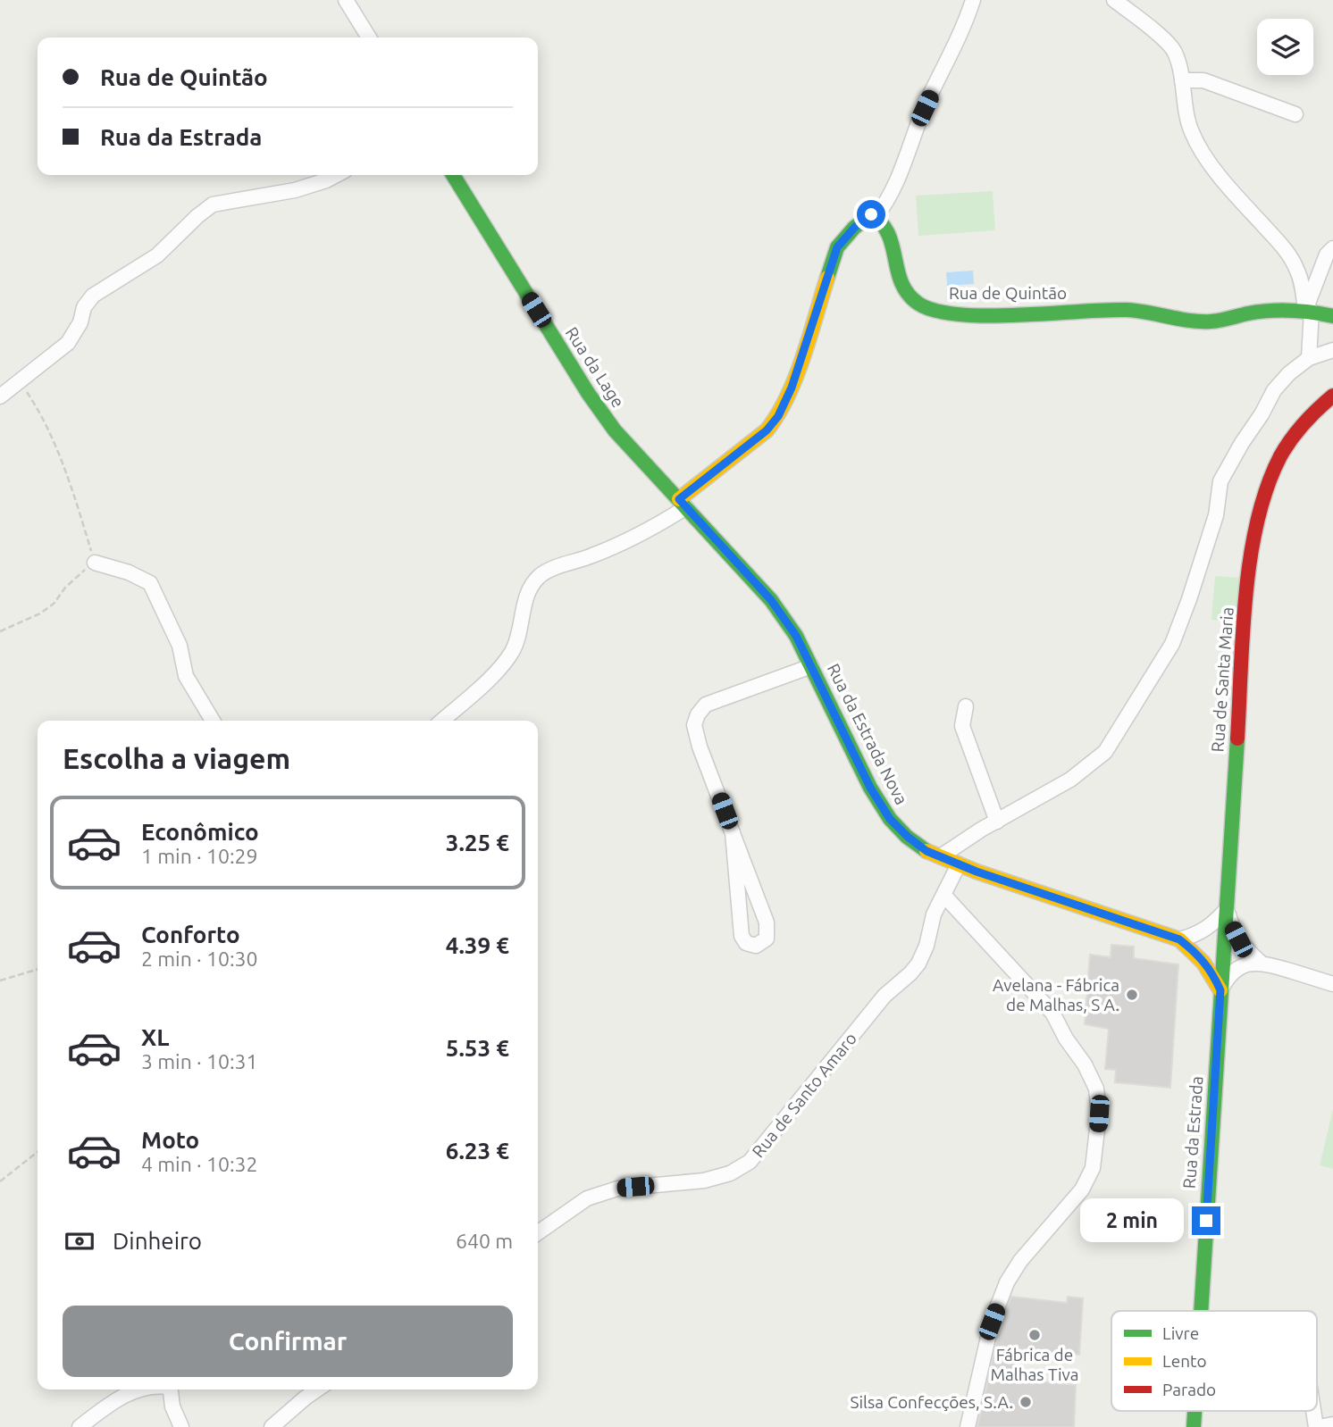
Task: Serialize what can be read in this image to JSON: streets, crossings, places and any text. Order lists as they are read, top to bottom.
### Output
{
  "streets": {
    "street": [
      "Rua de Quintão",
      "Rua da Lage",
      "Rua de Santa Maria",
      "Rua da Estrada Nova",
      "Rua de Santo Amaro",
      "Rua da Estrada"
    ]
  },
  "crossings": [
    ["Rua da Lage", "Rua da Estrada Nova"],
    ["Rua de Santa Maria", "Rua da Estrada"],
    ["Rua da Estrada Nova", "Rua de Santo Amaro"]
  ],
  "places": ["Avelana - Fábrica de Malhas, S A.", "Fábrica de Malhas Tiva", "Silsa Confecções, S.A."],
  "legend": ["Livre", "Lento", "Parado"],
  "page": {
    "banner": ["Rua de Quintão", "Rua da Estrada"],
    "heading": "Escolha a viagem",
    "list": [
      {
        "name": "Econômico",
        "note": "1 min · 10:29",
        "value": "3.25 €"
      },
      {
        "name": "Conforto",
        "note": "2 min · 10:30",
        "value": "4.39 €"
      },
      {
        "name": "XL",
        "note": "3 min · 10:31",
        "value": "5.53 €"
      },
      {
        "name": "Moto",
        "note": "4 min · 10:32",
        "value": "6.23 €"
      }
    ],
    "bubble": "2 min",
    "pay": ["Dinheiro", "640 m"],
    "buttons": "Confirmar"
  }
}
